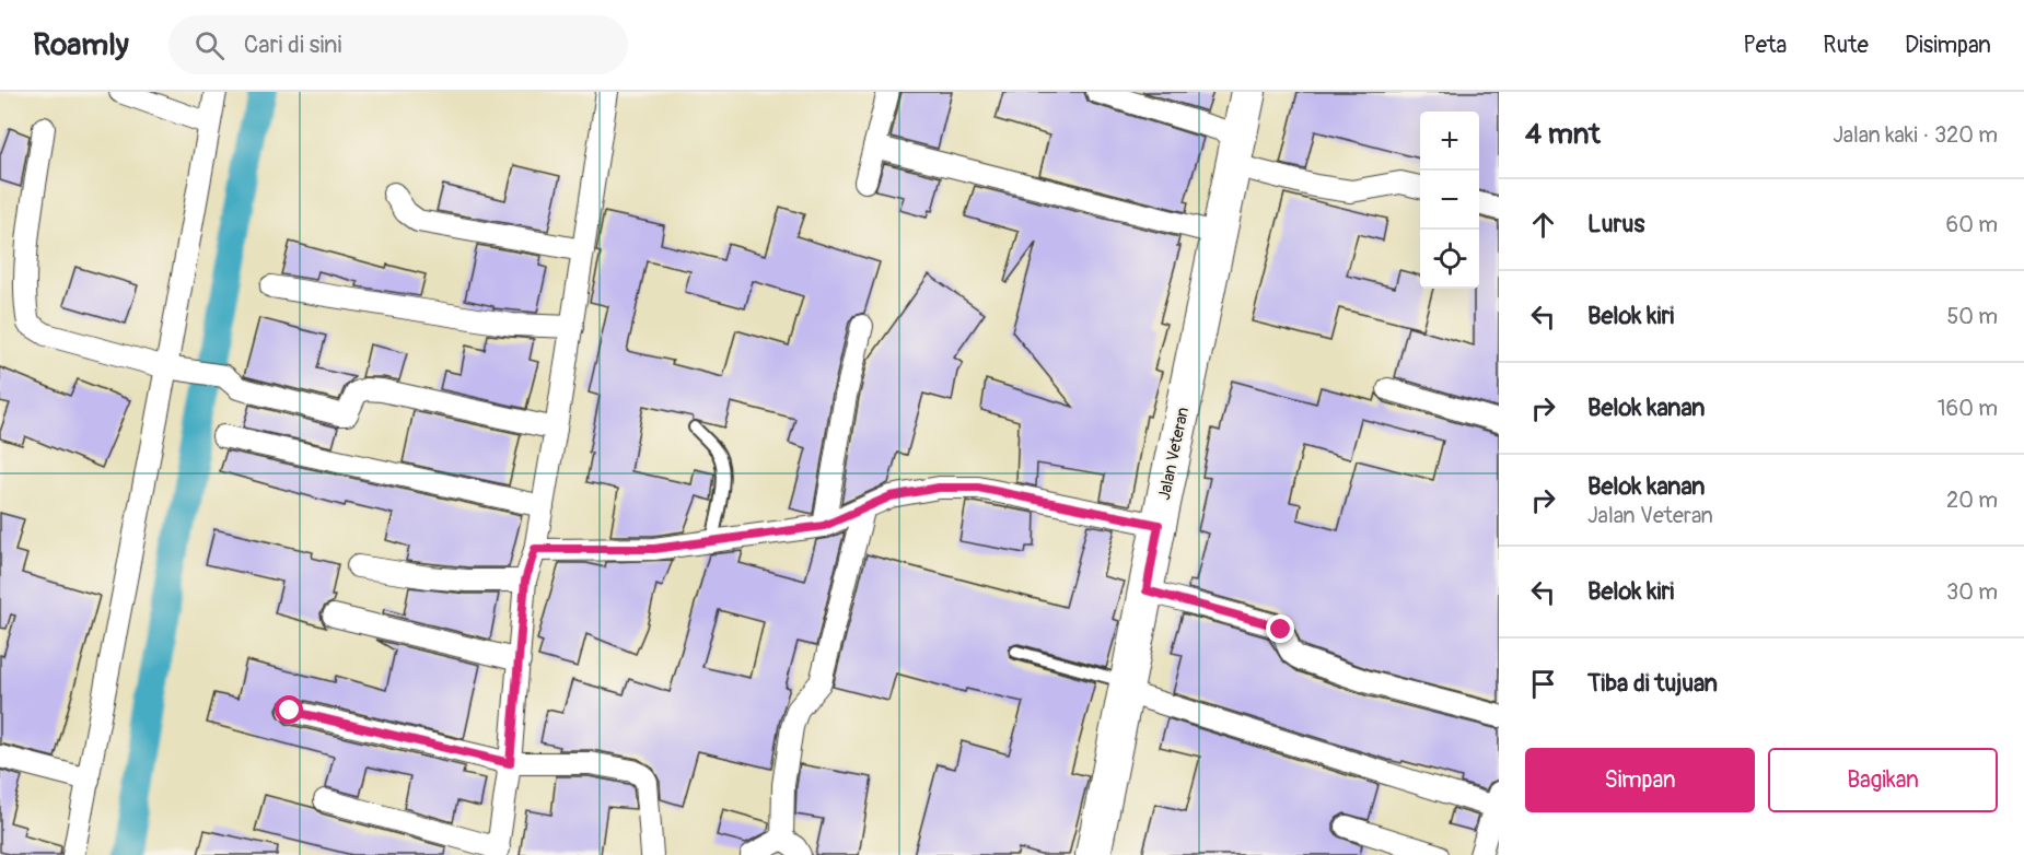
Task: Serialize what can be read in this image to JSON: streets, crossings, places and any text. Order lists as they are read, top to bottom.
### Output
{
  "streets": {
    "main road": ["Jalan Veteran"]
  },
  "page": {
    "header": "Roamly",
    "search": "Cari di sini",
    "nav": ["Peta", "Rute", "Disimpan"],
    "heading": ["4 mnt", "Jalan kaki · 320 m"],
    "map_buttons": ["+", "−"],
    "list": [
      ["Lurus", "60 m"],
      ["Belok kiri", "50 m"],
      ["Belok kanan", "160 m"],
      ["Belok kanan", "Jalan Veteran", "20 m"],
      ["Belok kiri", "30 m"],
      "Tiba di tujuan"
    ],
    "buttons": ["Simpan", "Bagikan"]
  }
}
